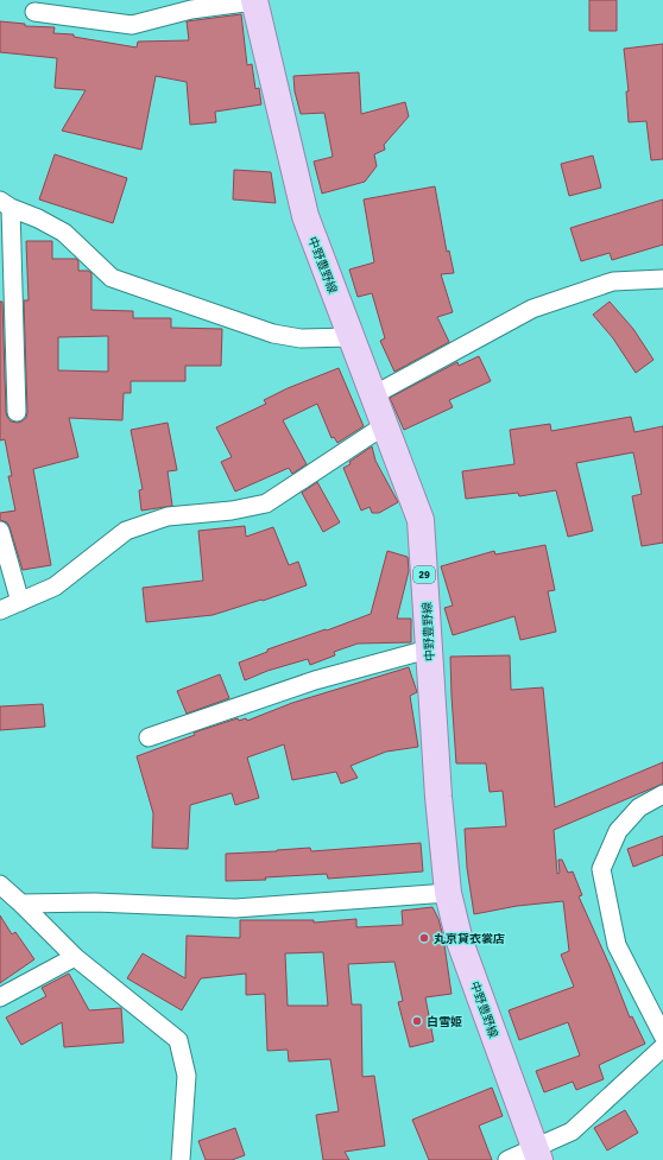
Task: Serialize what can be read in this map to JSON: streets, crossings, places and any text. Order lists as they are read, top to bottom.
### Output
{
  "streets": {
    "main road": ["中野豊野線", "29"]
  },
  "places": ["丸京貸衣裳店", "白雪姫"]
}
